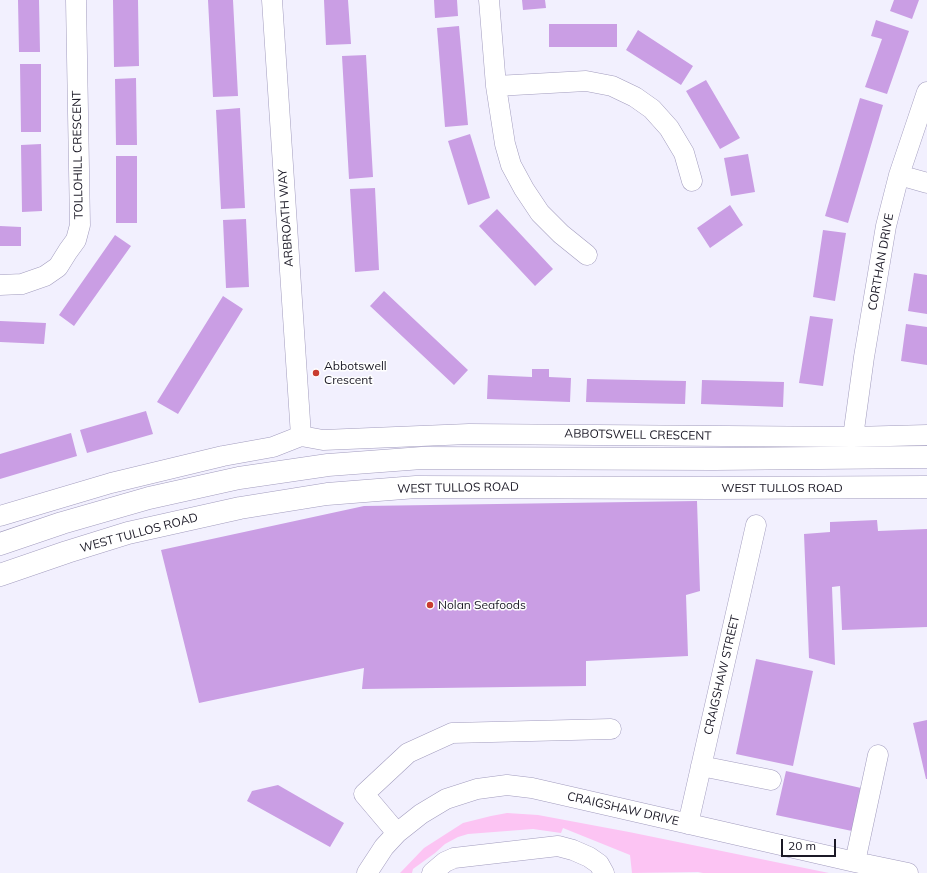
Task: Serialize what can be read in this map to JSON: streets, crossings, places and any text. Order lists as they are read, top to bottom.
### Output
{
  "streets": {
    "main road": ["WEST TULLOS ROAD"],
    "street": [
      "TOLLOHILL CRESCENT",
      "ARBROATH WAY",
      "CORTHAN DRIVE",
      "ABBOTSWELL CRESCENT",
      "CRAIGSHAW STREET",
      "CRAIGSHAW DRIVE"
    ]
  },
  "crossings": [
    ["ARBROATH WAY", "ABBOTSWELL CRESCENT"],
    ["CORTHAN DRIVE", "ABBOTSWELL CRESCENT"],
    ["CRAIGSHAW STREET", "CRAIGSHAW DRIVE"]
  ],
  "places": ["Abbotswell Crescent", "Nolan Seafoods"],
  "scale_bar": "20 m"
}
